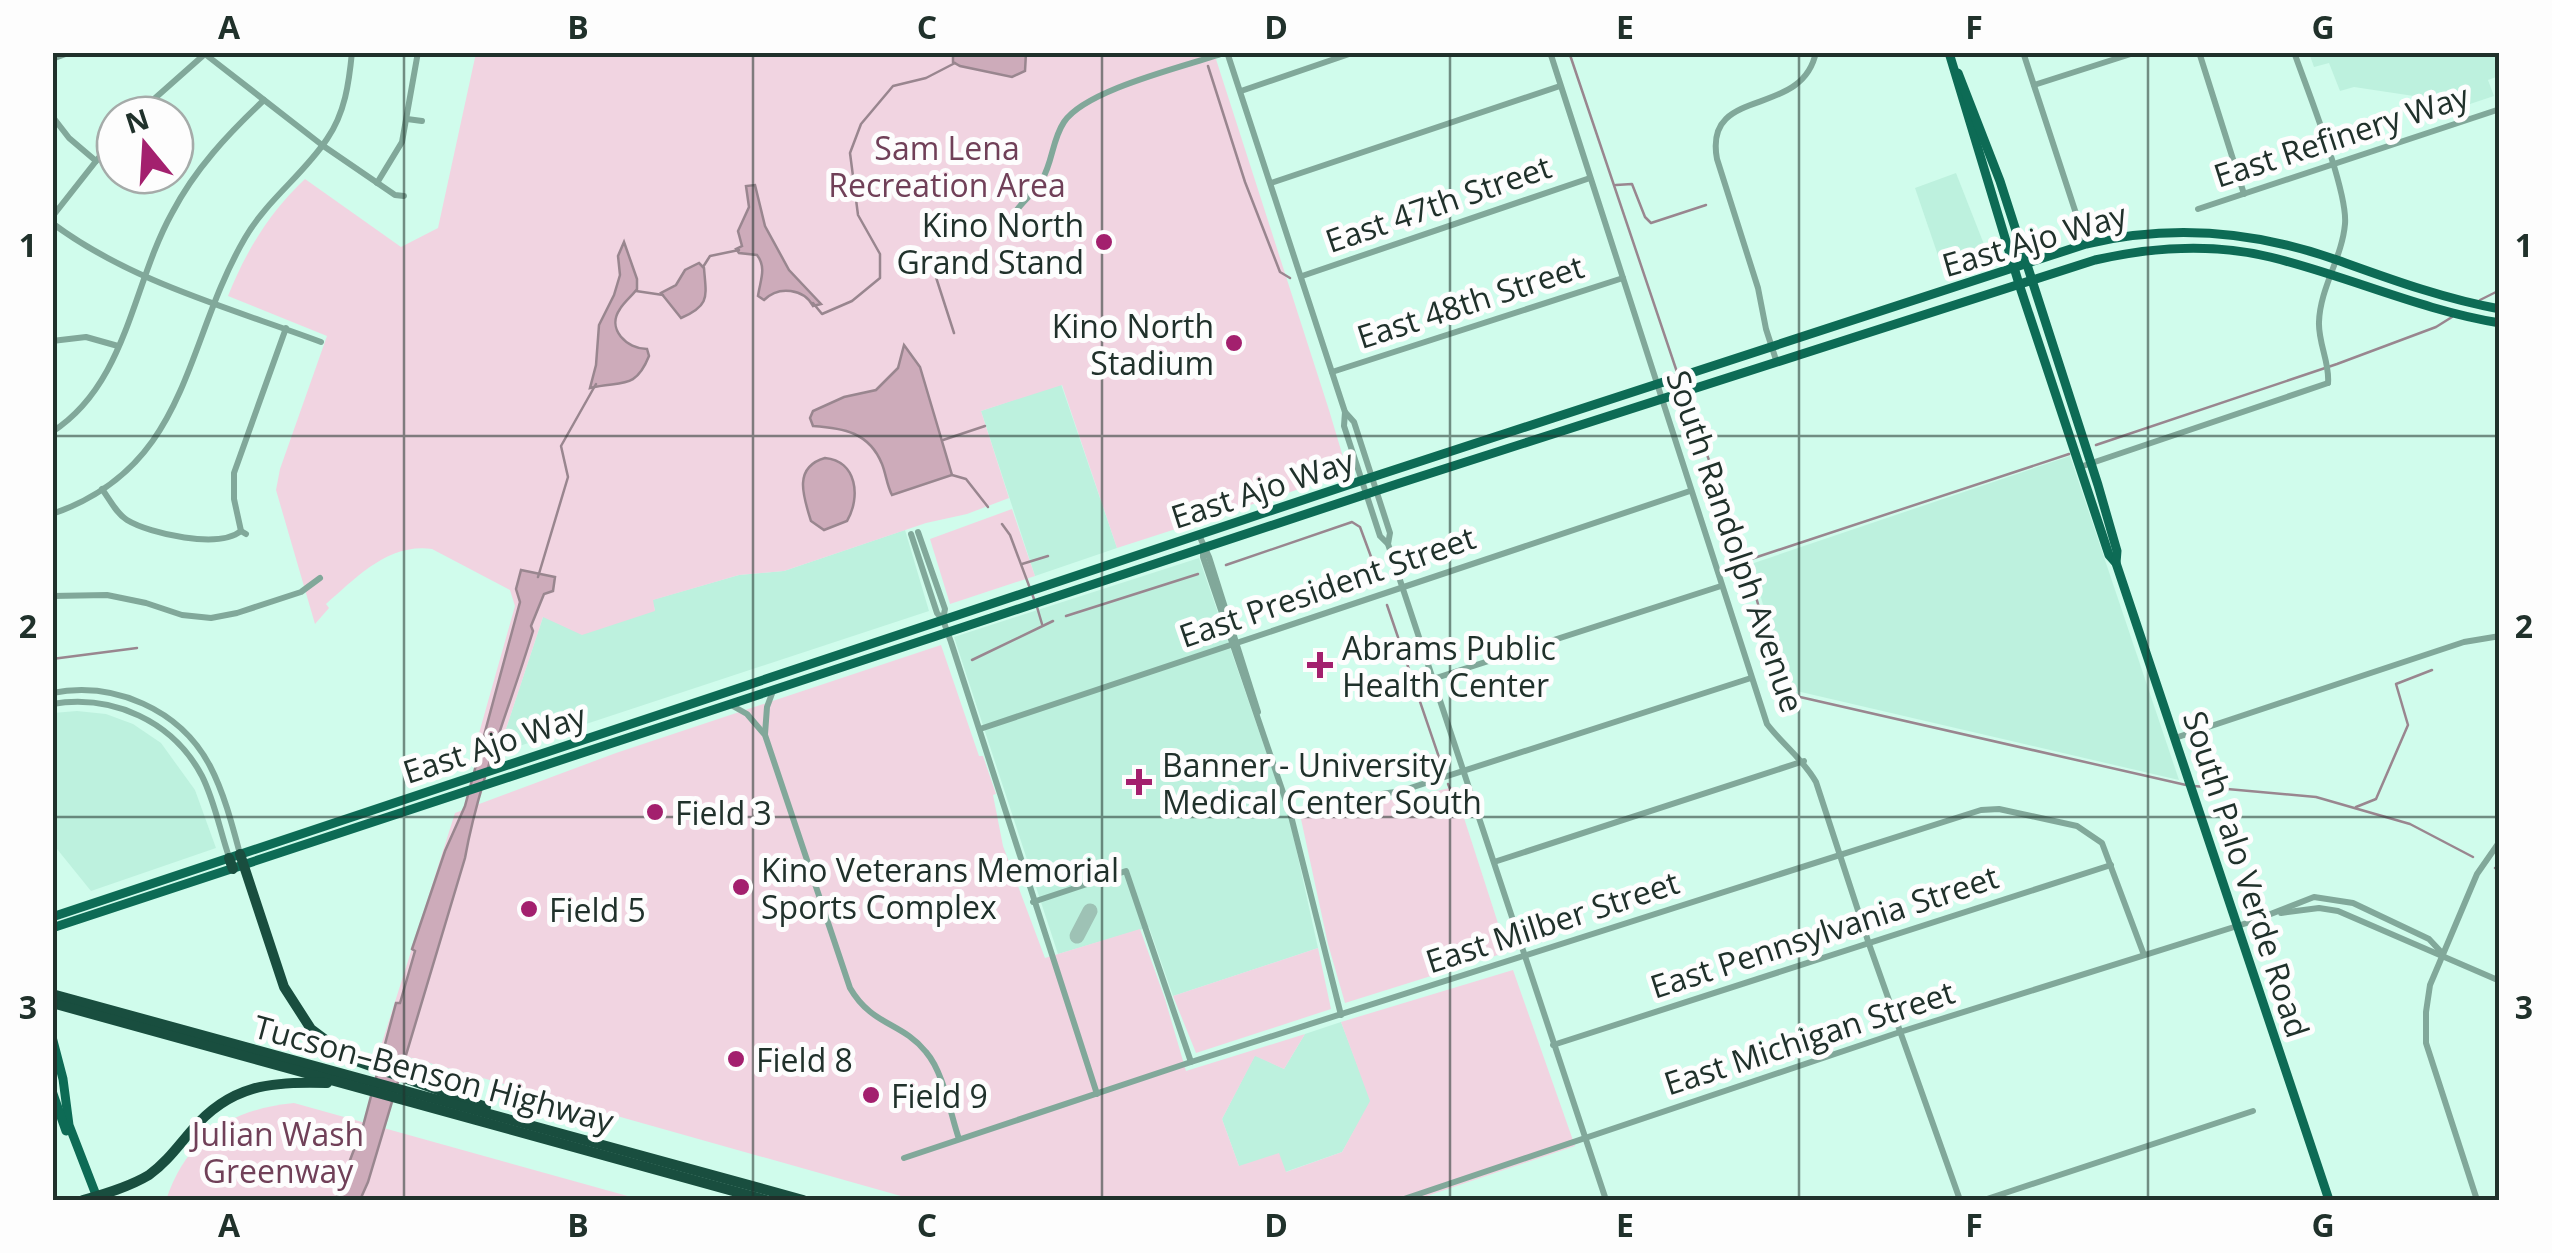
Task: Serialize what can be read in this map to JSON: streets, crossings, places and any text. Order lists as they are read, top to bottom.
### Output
{
  "streets": {
    "highway": ["Tucson–Benson Highway"],
    "main road": ["East Ajo Way", "South Palo Verde Road"],
    "street": [
      "East Refinery Way",
      "East 47th Street",
      "East 48th Street",
      "South Randolph Avenue",
      "East President Street",
      "East Milber Street",
      "East Pennsylvania Street",
      "East Michigan Street"
    ]
  },
  "crossings": [
    ["East 47th Street", "South Randolph Avenue"],
    ["East Ajo Way", "South Randolph Avenue"],
    ["East Ajo Way", "South Palo Verde Road"],
    ["East 48th Street", "South Randolph Avenue"],
    ["South Randolph Avenue", "East President Street"],
    ["South Randolph Avenue", "East Milber Street"],
    ["South Randolph Avenue", "East Pennsylvania Street"],
    ["South Randolph Avenue", "East Michigan Street"],
    ["South Palo Verde Road", "East Michigan Street"],
    ["East Milber Street", "East Pennsylvania Street"],
    ["East Milber Street", "East Michigan Street"]
  ],
  "parks": ["Sam Lena Recreation Area", "Julian Wash Greenway"],
  "places": {
    "other": [
      "Kino North Grand Stand",
      "Kino North Stadium",
      "Field 3",
      "Kino Veterans Memorial Sports Complex",
      "Field 5",
      "Field 8",
      "Field 9"
    ],
    "health": ["Abrams Public Health Center", "Banner - University Medical Center South"]
  },
  "north": "top",
  "grid": {
    "columns": [
      "A",
      "B",
      "C",
      "D",
      "E",
      "F",
      "G"
    ],
    "rows": ["1", "2", "3"]
  }
}
